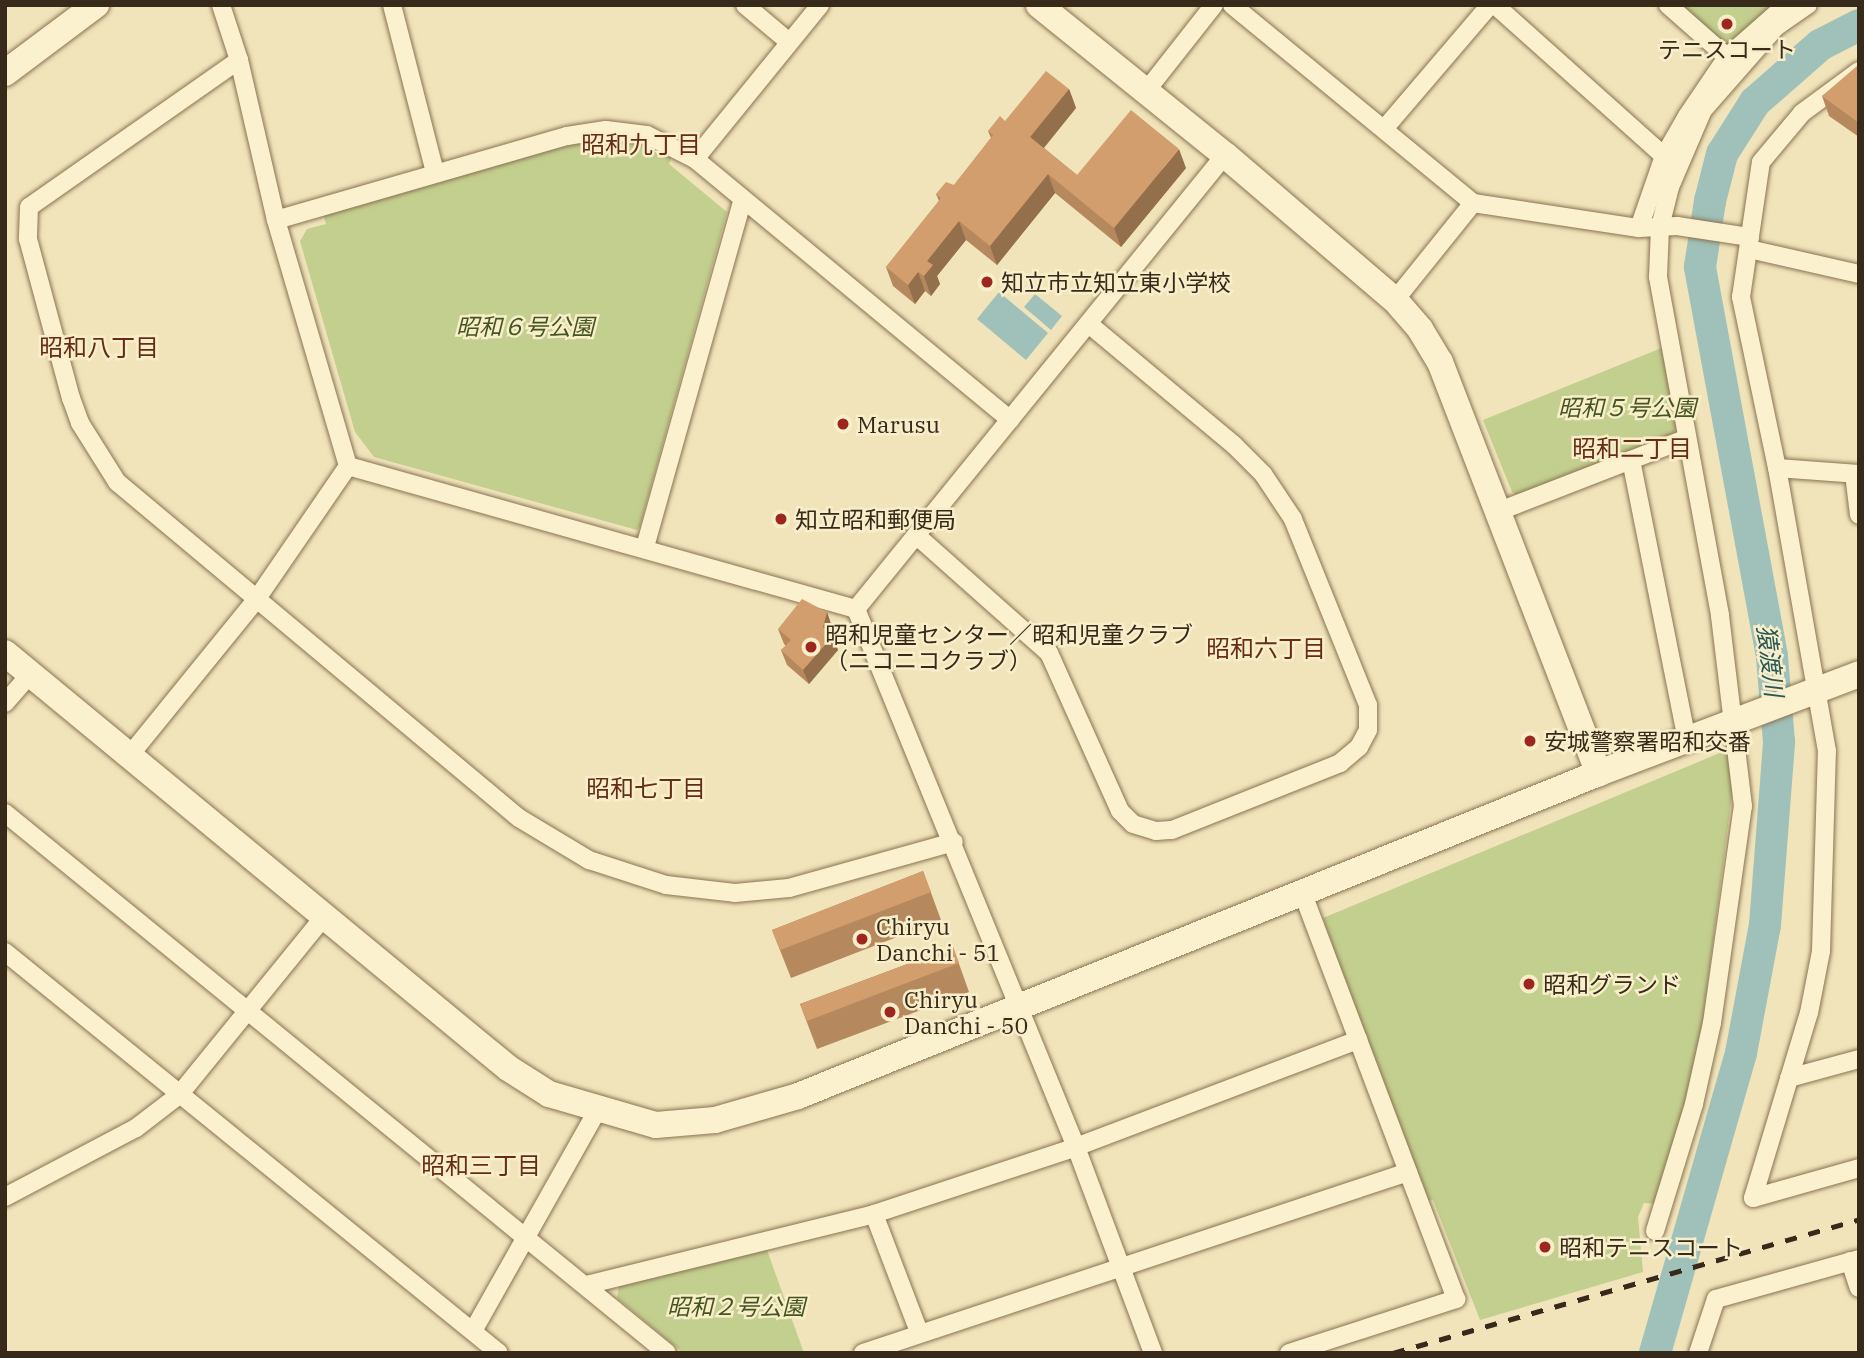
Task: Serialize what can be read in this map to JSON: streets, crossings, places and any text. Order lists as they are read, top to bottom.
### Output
{
  "districts": [
    "昭和九丁目",
    "昭和八丁目",
    "昭和二丁目",
    "昭和六丁目",
    "昭和七丁目",
    "昭和三丁目"
  ],
  "water": ["猿渡川"],
  "parks": ["昭和６号公園", "昭和５号公園", "昭和２号公園"],
  "places": [
    "テニスコート",
    "知立市立知立東小学校",
    "Marusu",
    "知立昭和郵便局",
    "昭和児童センター／昭和児童クラブ （ニコニコクラブ）",
    "安城警察署昭和交番",
    "Chiryu Danchi - 51",
    "昭和グランド",
    "Chiryu Danchi - 50",
    "昭和テニスコート"
  ]
}
